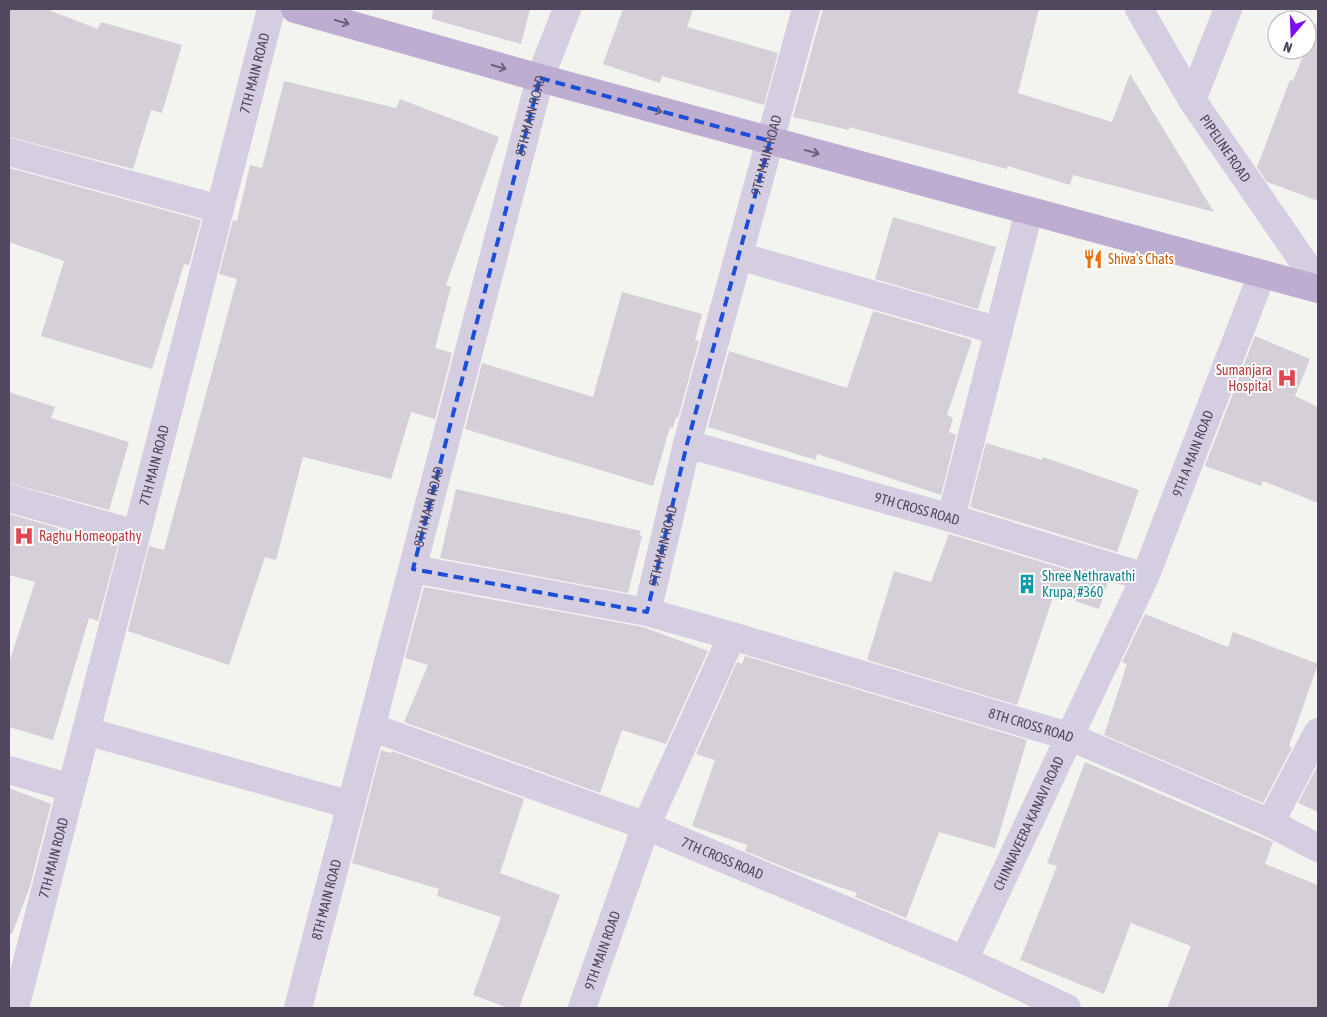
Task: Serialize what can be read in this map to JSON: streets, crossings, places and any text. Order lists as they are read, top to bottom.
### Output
{
  "streets": {
    "street": [
      "7TH MAIN ROAD",
      "8TH MAIN ROAD",
      "PIPELINE ROAD",
      "9TH MAIN ROAD",
      "9TH A MAIN ROAD",
      "9TH CROSS ROAD",
      "8TH CROSS ROAD",
      "CHINNAVEERA KANAVI ROAD",
      "7TH CROSS ROAD"
    ]
  },
  "crossings": [
    ["8TH MAIN ROAD", "7TH CROSS ROAD"],
    ["9TH MAIN ROAD", "9TH CROSS ROAD"],
    ["9TH MAIN ROAD", "8TH CROSS ROAD"],
    ["9TH MAIN ROAD", "7TH CROSS ROAD"],
    ["9TH A MAIN ROAD", "9TH CROSS ROAD"],
    ["9TH A MAIN ROAD", "CHINNAVEERA KANAVI ROAD"],
    ["9TH CROSS ROAD", "CHINNAVEERA KANAVI ROAD"],
    ["8TH CROSS ROAD", "CHINNAVEERA KANAVI ROAD"],
    ["CHINNAVEERA KANAVI ROAD", "7TH CROSS ROAD"]
  ],
  "places": {
    "restaurant": ["Shiva's Chats"],
    "hospital": ["Sumanjara Hospital", "Raghu Homeopathy"],
    "building": ["Shree Nethravathi Krupa, #360"]
  },
  "north": "bottom"
}
